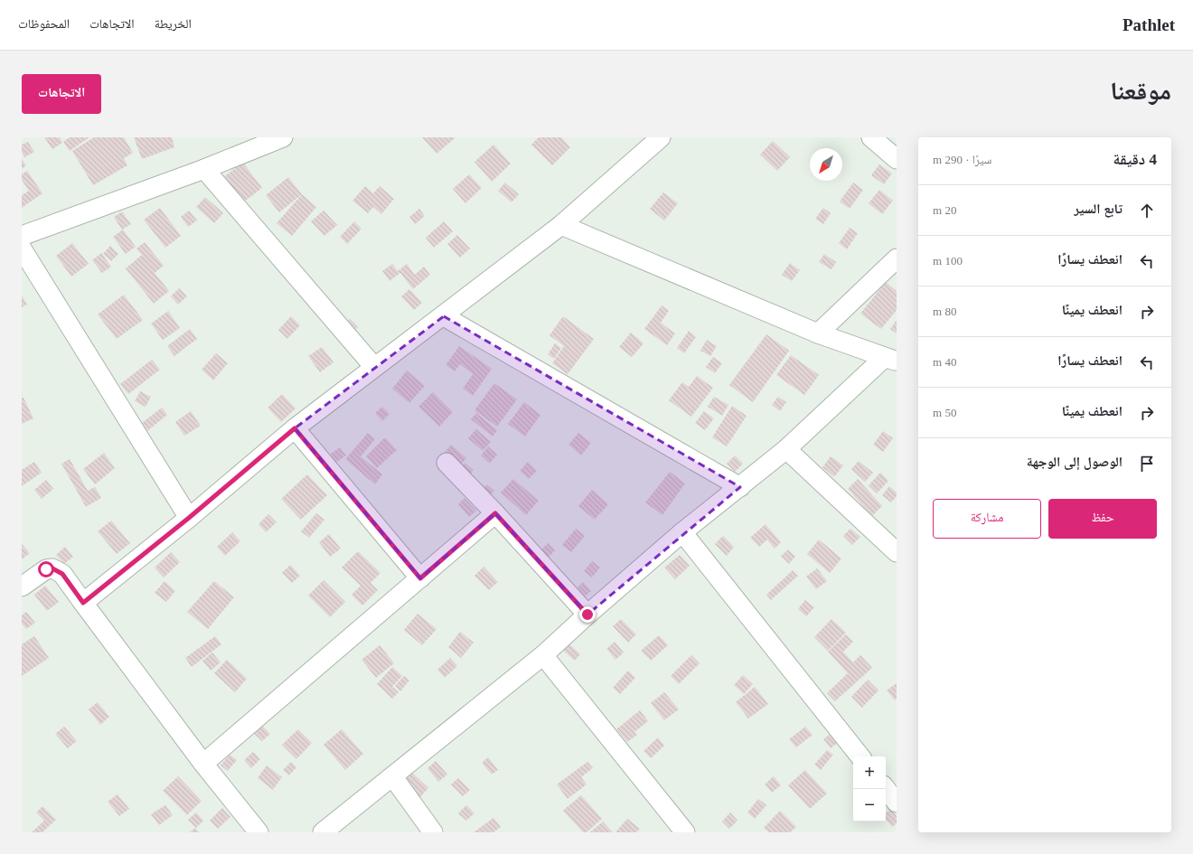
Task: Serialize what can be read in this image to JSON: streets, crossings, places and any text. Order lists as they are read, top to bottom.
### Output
{
  "north": "bottom left",
  "page": {
    "header": "Pathlet",
    "nav": ["الخريطة", "الاتجاهات", "المحفوظات"],
    "title": "موقعنا",
    "buttons": [
      "الاتجاهات",
      ["حفظ", "مشاركة"]
    ],
    "heading": ["4 دقيقة", "سيرًا · 290 m"],
    "list": [
      ["تابع السير", "20 m"],
      ["انعطف يسارًا", "100 m"],
      ["انعطف يمينًا", "80 m"],
      ["انعطف يسارًا", "40 m"],
      ["انعطف يمينًا", "50 m"],
      "الوصول إلى الوجهة"
    ],
    "map_buttons": ["+", "−"]
  }
}
